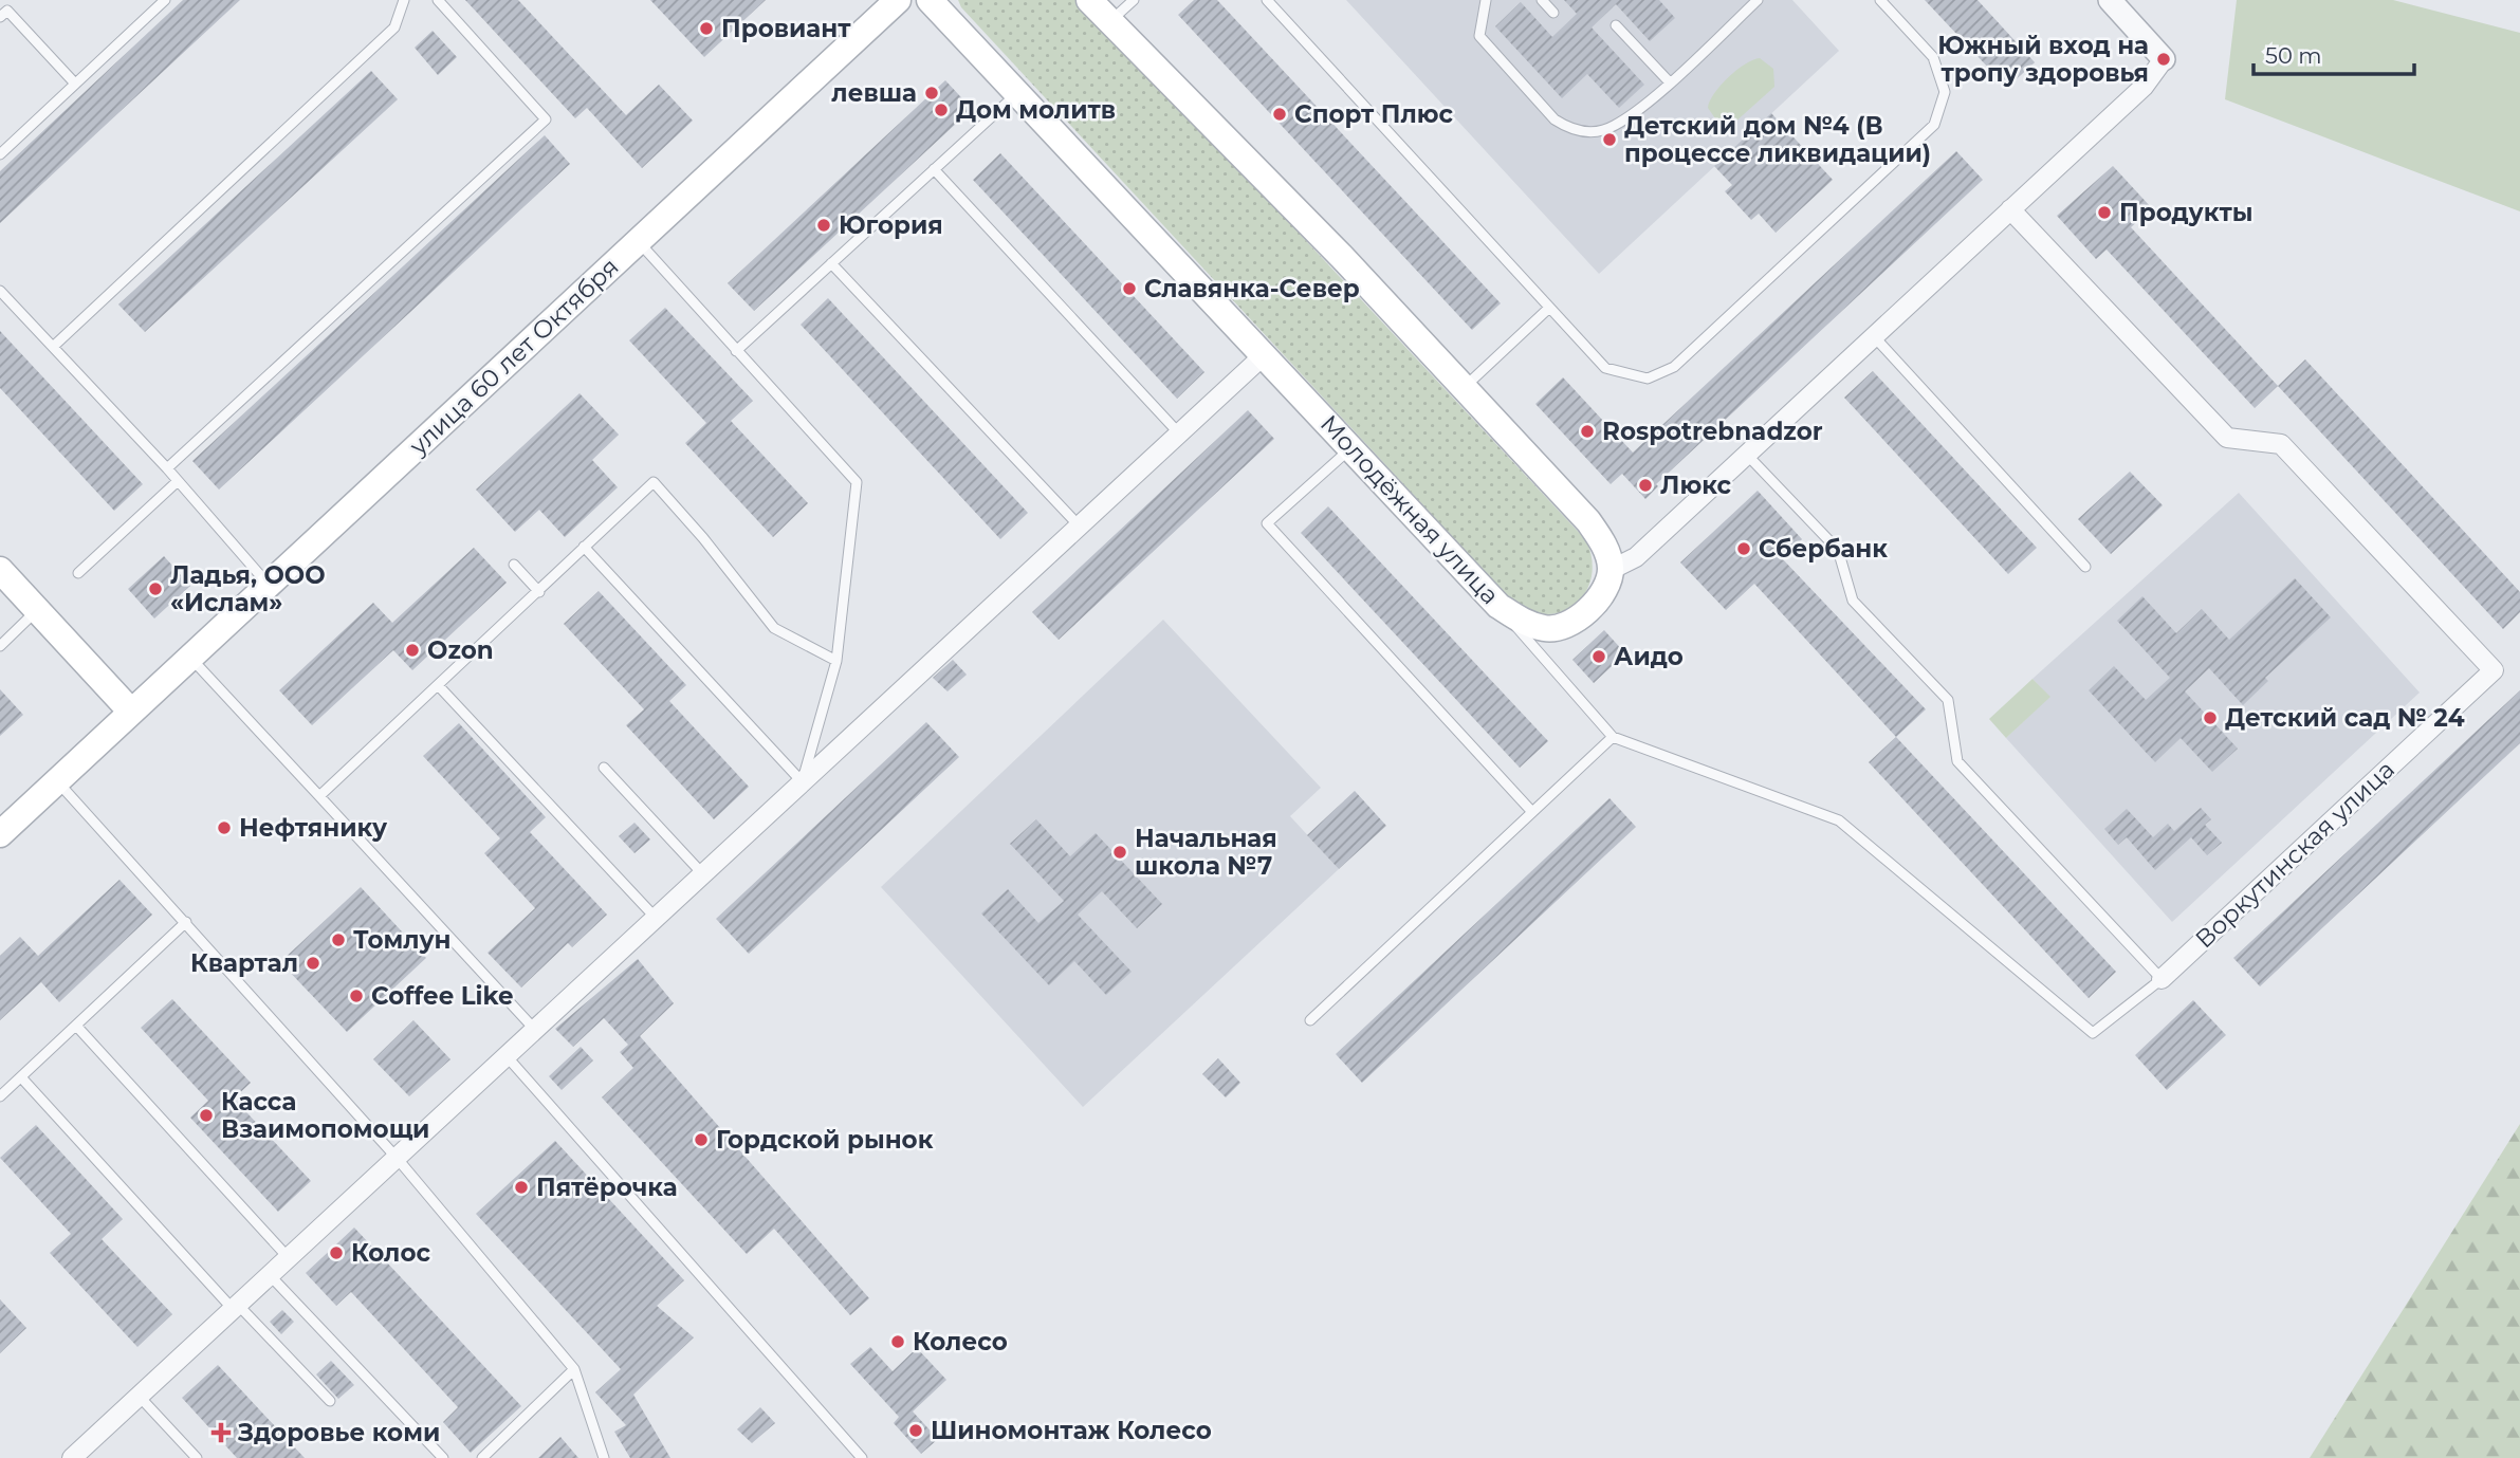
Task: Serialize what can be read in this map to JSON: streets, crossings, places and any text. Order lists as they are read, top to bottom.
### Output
{
  "streets": {
    "main road": ["улица 60 лет Октября", "Молодёжная улица"],
    "street": ["Воркутинская улица"]
  },
  "places": {
    "other": [
      "Провиант",
      "Южный вход на тропу здоровья",
      "левша",
      "Дом молитв",
      "Спорт Плюс",
      "Детский дом №4 (В процессе ликвидации)",
      "Продукты",
      "Югория",
      "Славянка-Север",
      "Rospotrebnadzor",
      "Люкс",
      "Сбербанк",
      "Ладья, ООО «Ислам»",
      "Ozon",
      "Аидо",
      "Детский сад № 24",
      "Нефтянику",
      "Начальная школа №7",
      "Томлун",
      "Квартал",
      "Coffee Like",
      "Касса Взаимопомощи",
      "Гордской рынок",
      "Пятёрочка",
      "Колос",
      "Колесо",
      "Шиномонтаж Колесо"
    ],
    "health": ["Здоровье коми"]
  },
  "scale_bar": "50 m"
}
